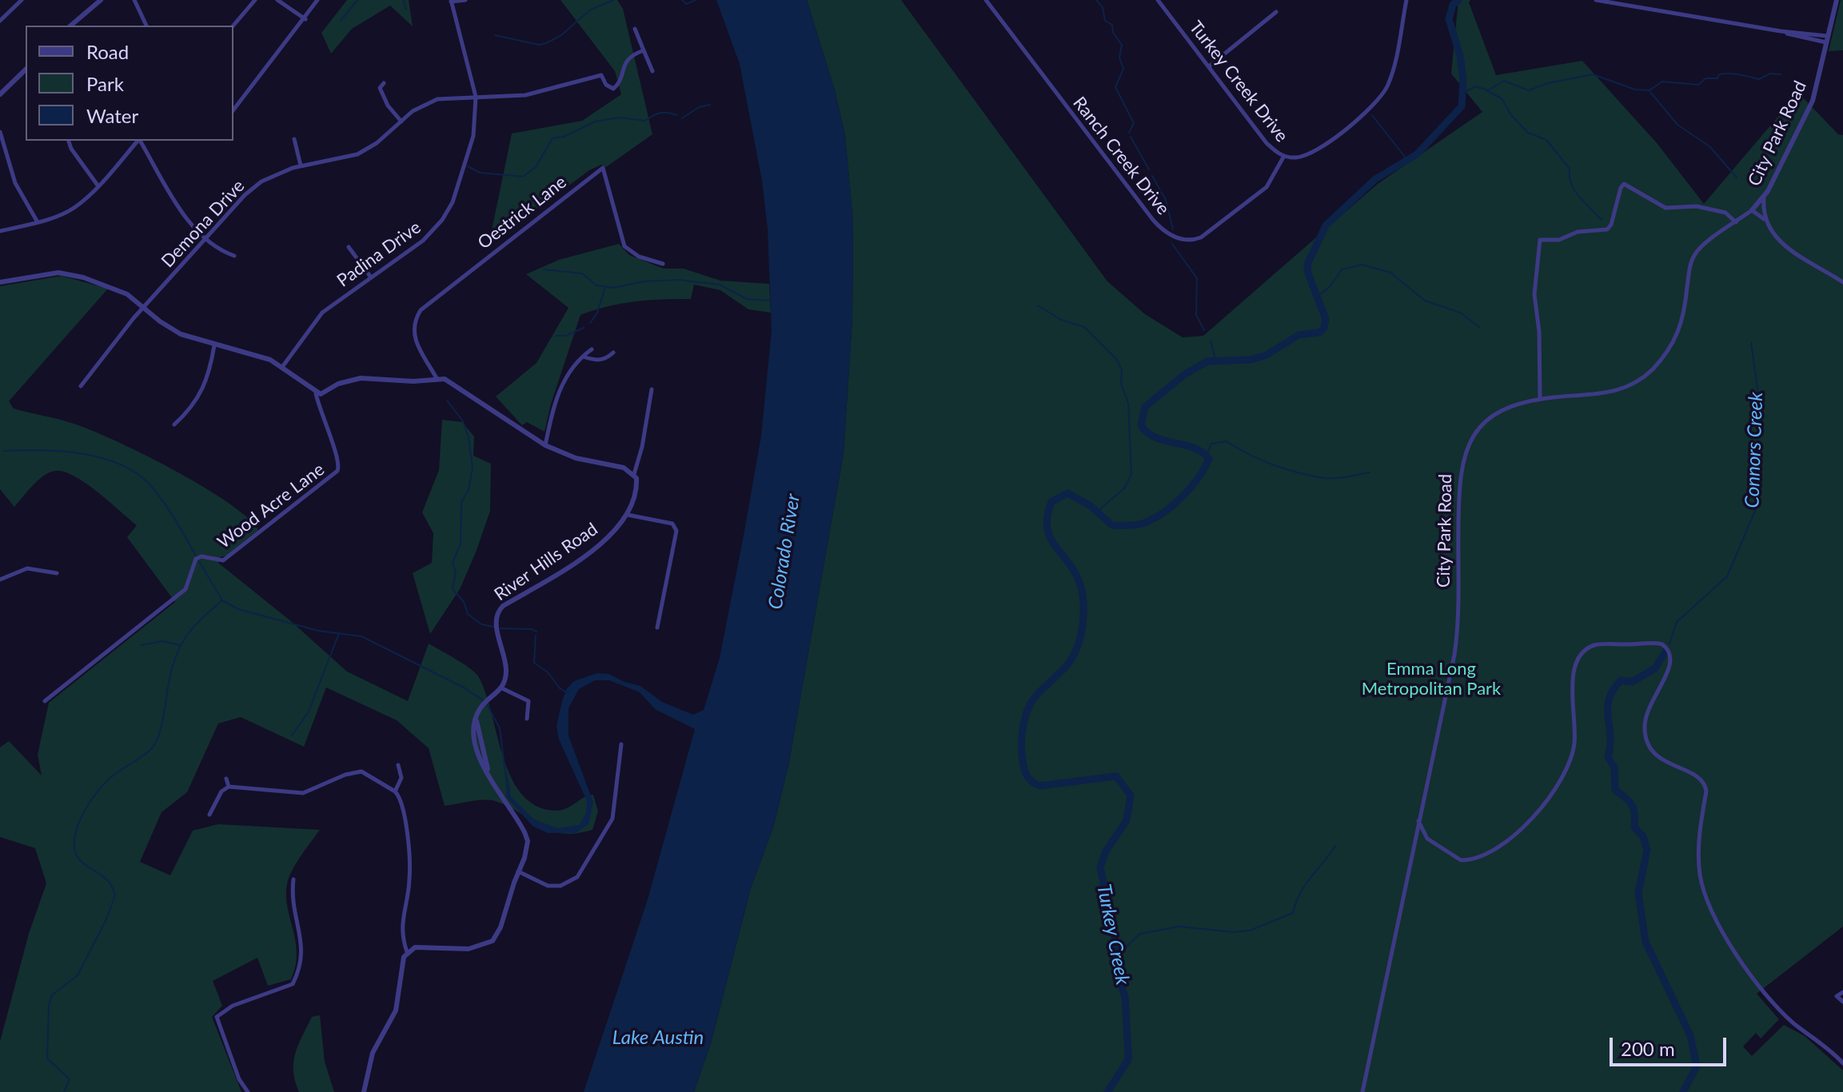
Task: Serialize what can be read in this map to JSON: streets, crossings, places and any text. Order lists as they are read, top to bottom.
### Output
{
  "streets": {
    "street": [
      "Turkey Creek Drive",
      "City Park Road",
      "Ranch Creek Drive",
      "Oestrick Lane",
      "Demona Drive",
      "Padina Drive",
      "Wood Acre Lane",
      "River Hills Road"
    ]
  },
  "crossings": [
    ["Turkey Creek Drive", "Ranch Creek Drive"],
    ["Demona Drive", "Padina Drive"]
  ],
  "water": [
    "Connors Creek",
    "Colorado River",
    "Turkey Creek",
    "Lake Austin"
  ],
  "parks": ["Emma Long Metropolitan Park"],
  "legend": ["Road", "Park", "Water"],
  "scale_bar": "200 m"
}
